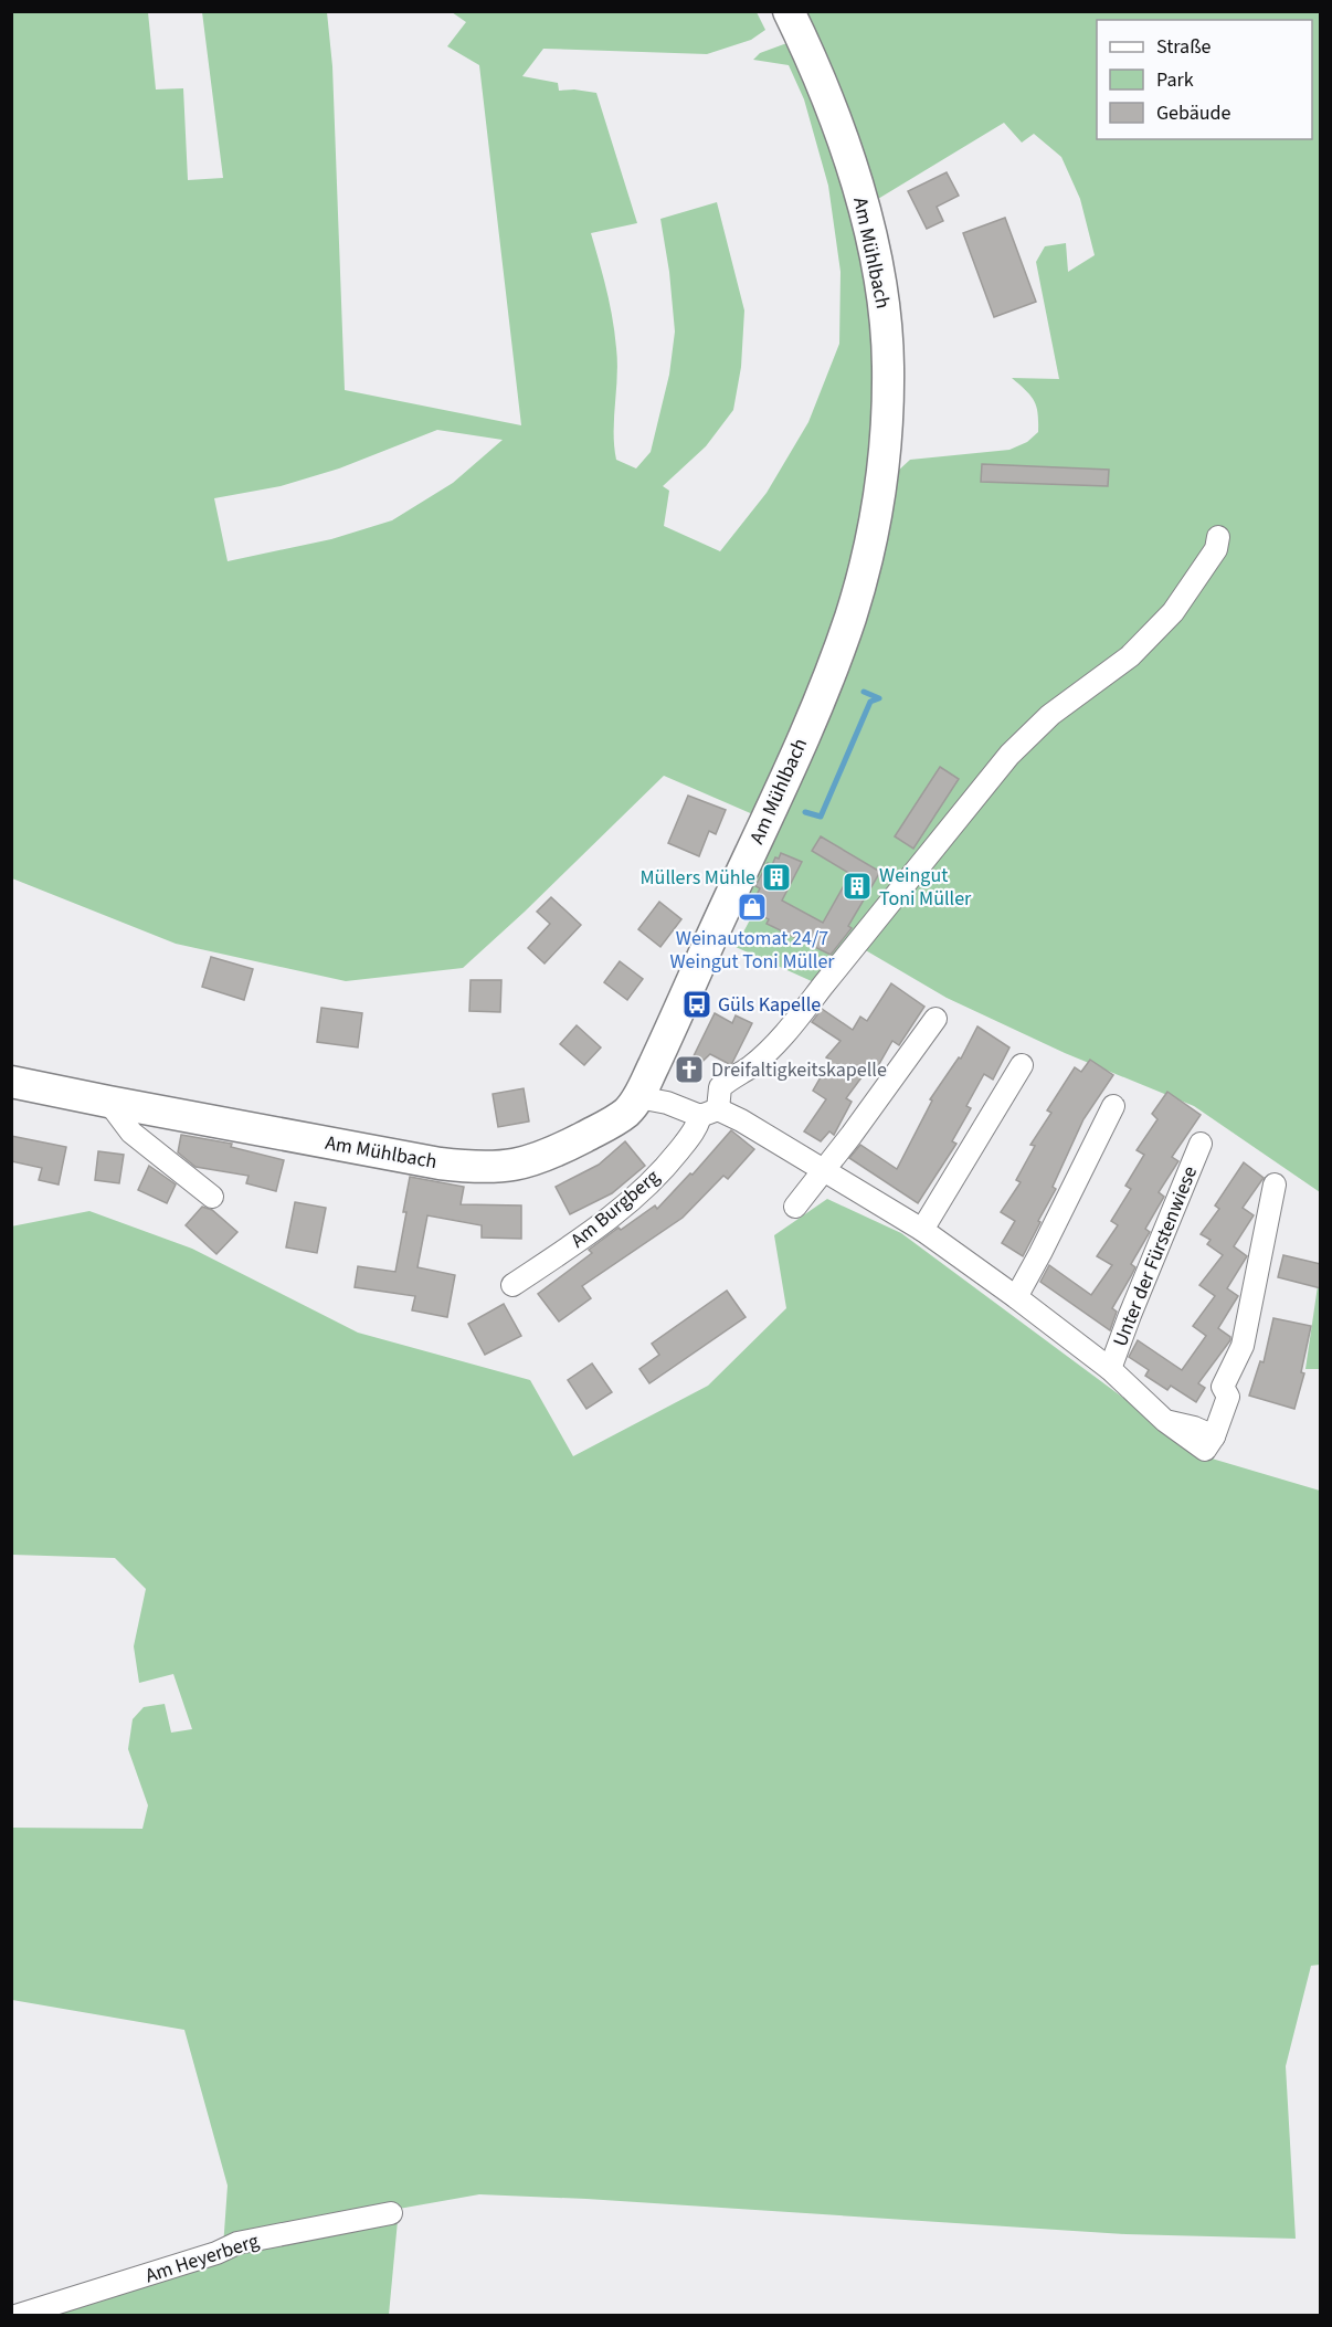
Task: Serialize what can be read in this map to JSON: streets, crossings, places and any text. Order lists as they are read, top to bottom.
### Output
{
  "streets": {
    "street": [
      "Am Mühlbach",
      "Am Burgberg",
      "Unter der Fürstenwiese",
      "Am Heyerberg"
    ]
  },
  "crossings": [
    ["Am Mühlbach", "Unter der Fürstenwiese"],
    ["Am Burgberg", "Unter der Fürstenwiese"]
  ],
  "places": {
    "building": ["Müllers Mühle", "Weingut Toni Müller"],
    "shop": ["Weinautomat 24/7 Weingut Toni Müller"],
    "bus stop": ["Güls Kapelle"],
    "church": ["Dreifaltigkeitskapelle"]
  },
  "legend": ["Straße", "Park", "Gebäude"]
}
